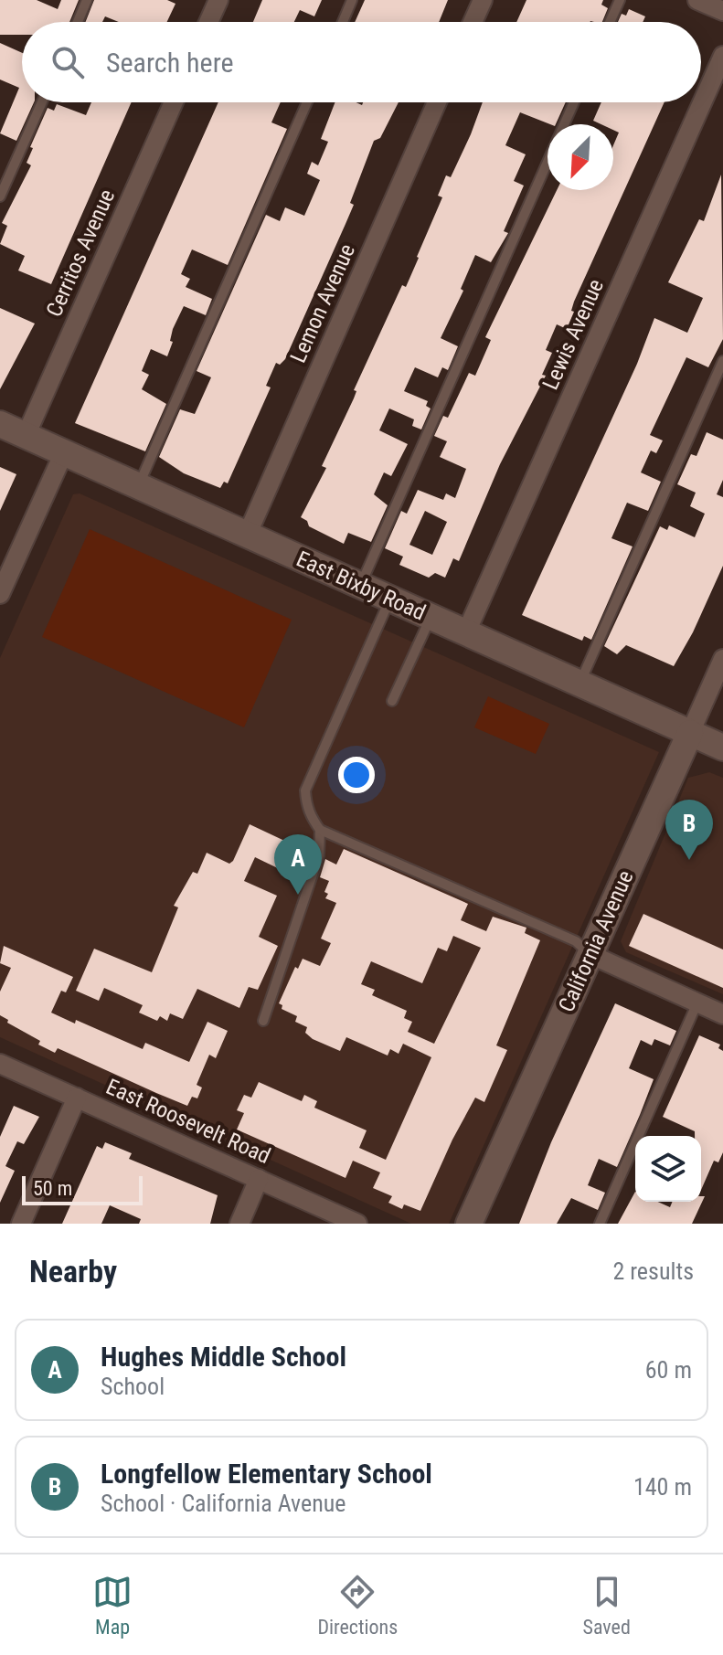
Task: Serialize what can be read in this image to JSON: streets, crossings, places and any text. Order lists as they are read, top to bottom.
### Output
{
  "streets": {
    "street": [
      "Cerritos Avenue",
      "Lemon Avenue",
      "Lewis Avenue",
      "East Bixby Road",
      "California Avenue",
      "East Roosevelt Road"
    ]
  },
  "crossings": [
    ["Cerritos Avenue", "East Bixby Road"],
    ["Lemon Avenue", "East Bixby Road"],
    ["Lewis Avenue", "East Bixby Road"],
    ["East Bixby Road", "California Avenue"]
  ],
  "scale_bar": "50 m",
  "north": "bottom left",
  "page": {
    "search": "Search here",
    "pins": ["B", "A"],
    "scale": "50 m",
    "heading": ["Nearby", "2 results"],
    "list": [
      {
        "mark": "A",
        "name": "Hughes Middle School",
        "note": "School",
        "value": "60 m"
      },
      {
        "mark": "B",
        "name": "Longfellow Elementary School",
        "note": "School · California Avenue",
        "value": "140 m"
      }
    ],
    "nav": ["Map", "Directions", "Saved"]
  }
}
